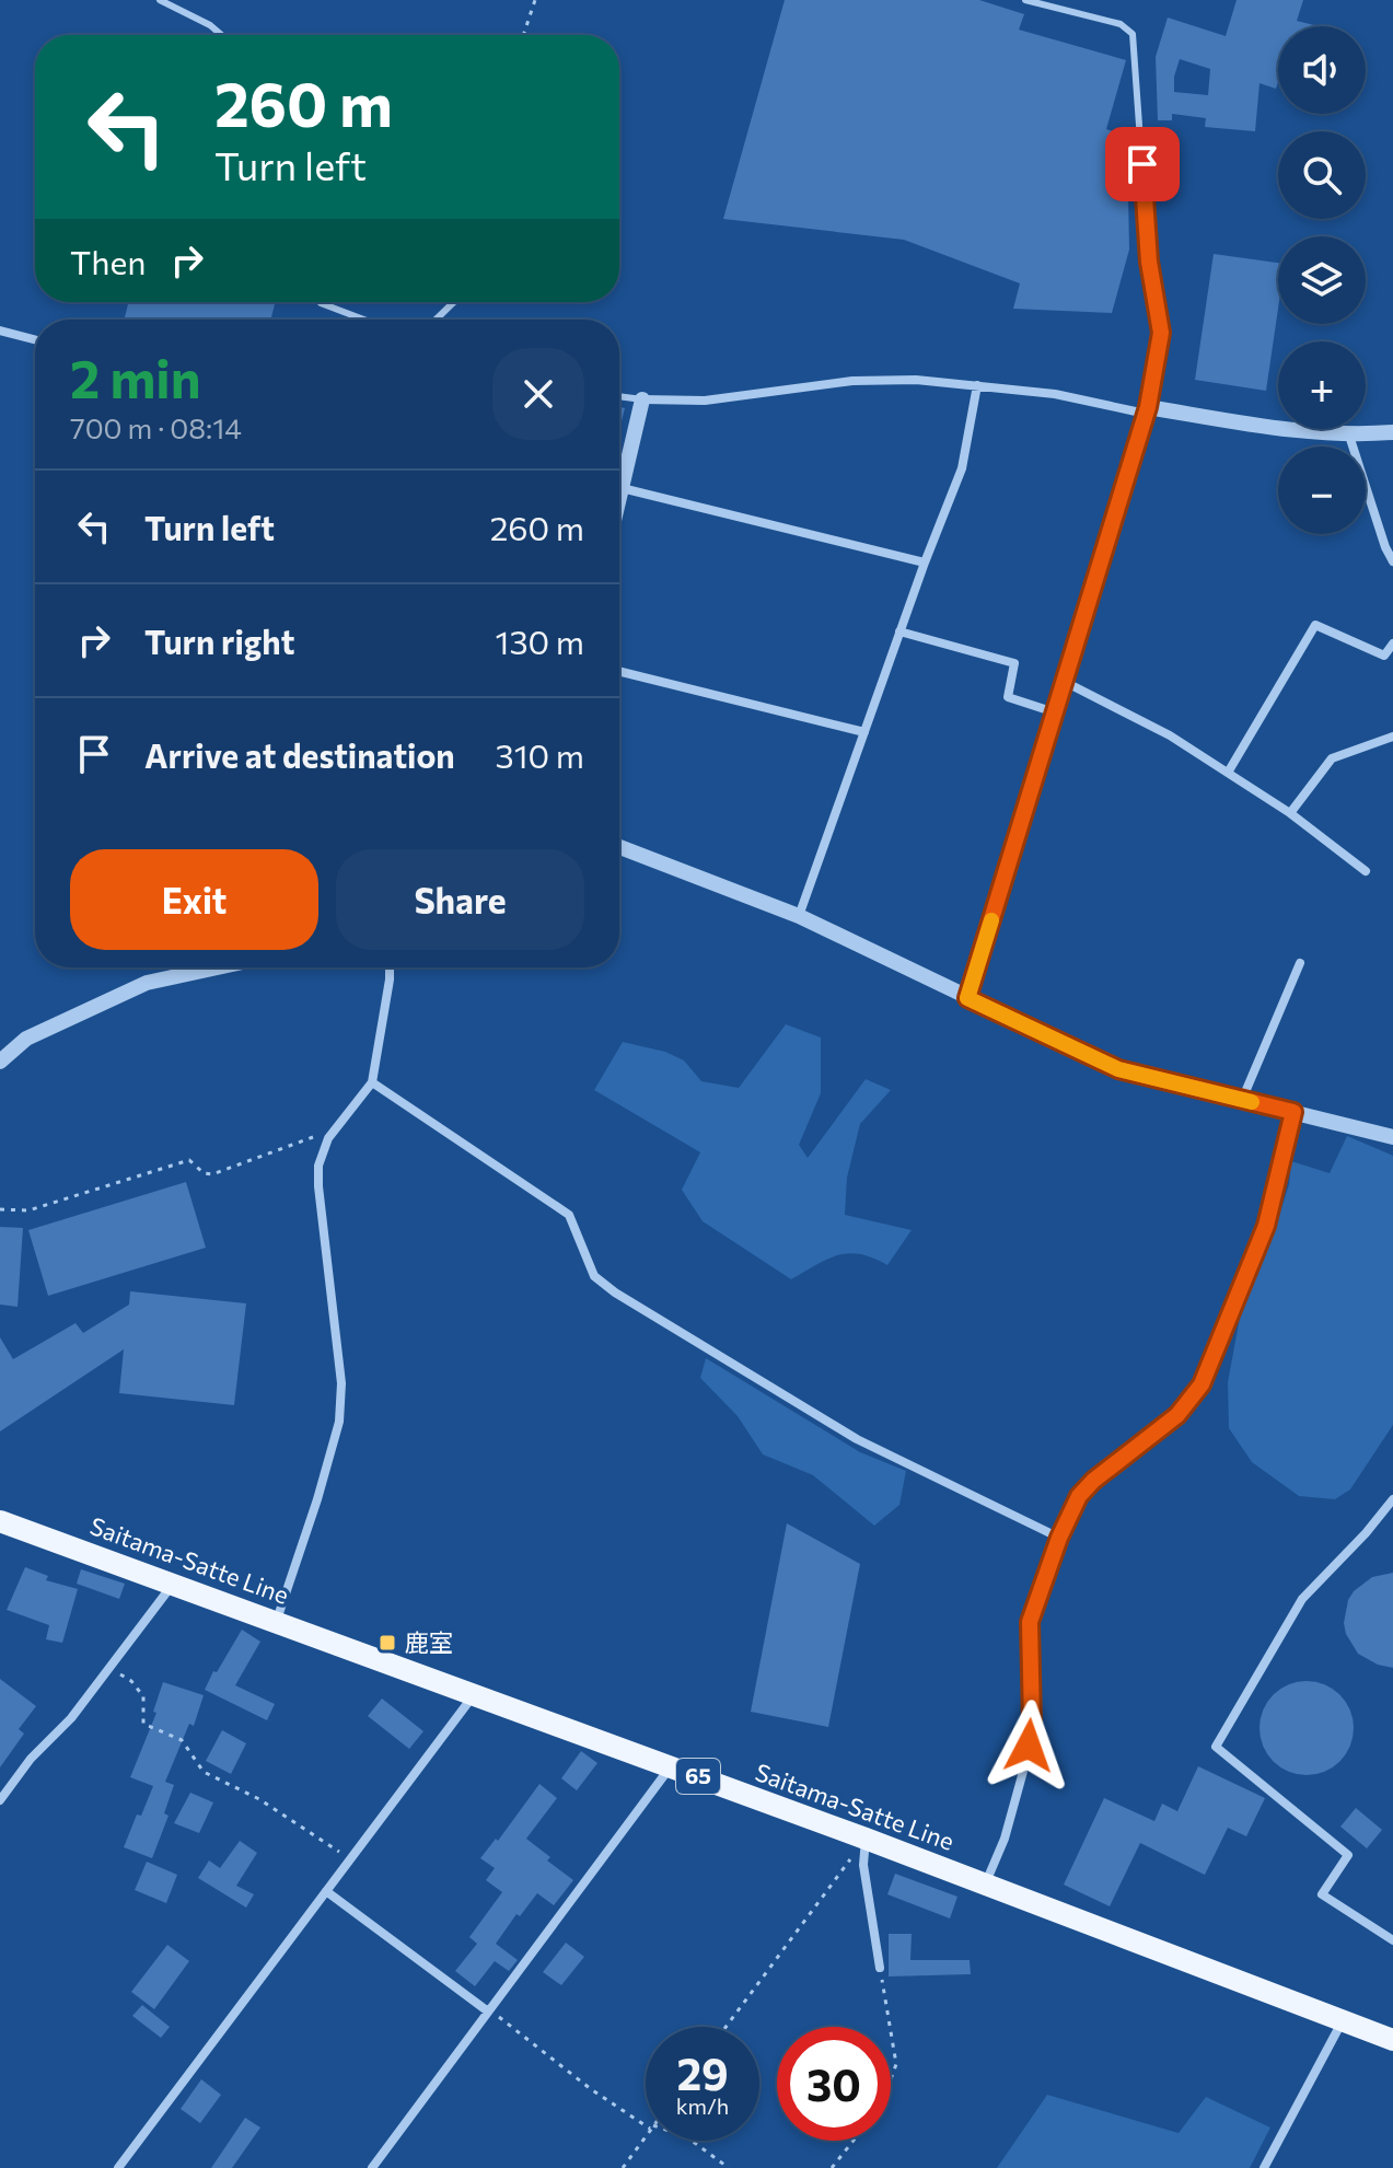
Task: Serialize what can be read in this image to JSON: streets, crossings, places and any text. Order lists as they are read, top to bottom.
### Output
{
  "streets": {
    "main road": ["Saitama-Satte Line", "65"]
  },
  "places": {
    "transit": ["鹿室"]
  },
  "page": {
    "map_buttons": ["+", "−"],
    "turn": ["260 m", "Turn left"],
    "then": "Then",
    "heading": ["2 min", "700 m · 08:14"],
    "list": [
      {
        "name": "Turn left",
        "value": "260 m"
      },
      {
        "name": "Turn right",
        "value": "130 m"
      },
      {
        "name": "Arrive at destination",
        "value": "310 m"
      }
    ],
    "buttons": ["Exit", "Share"],
    "speed": "29 km/h",
    "limit": "30"
  }
}
